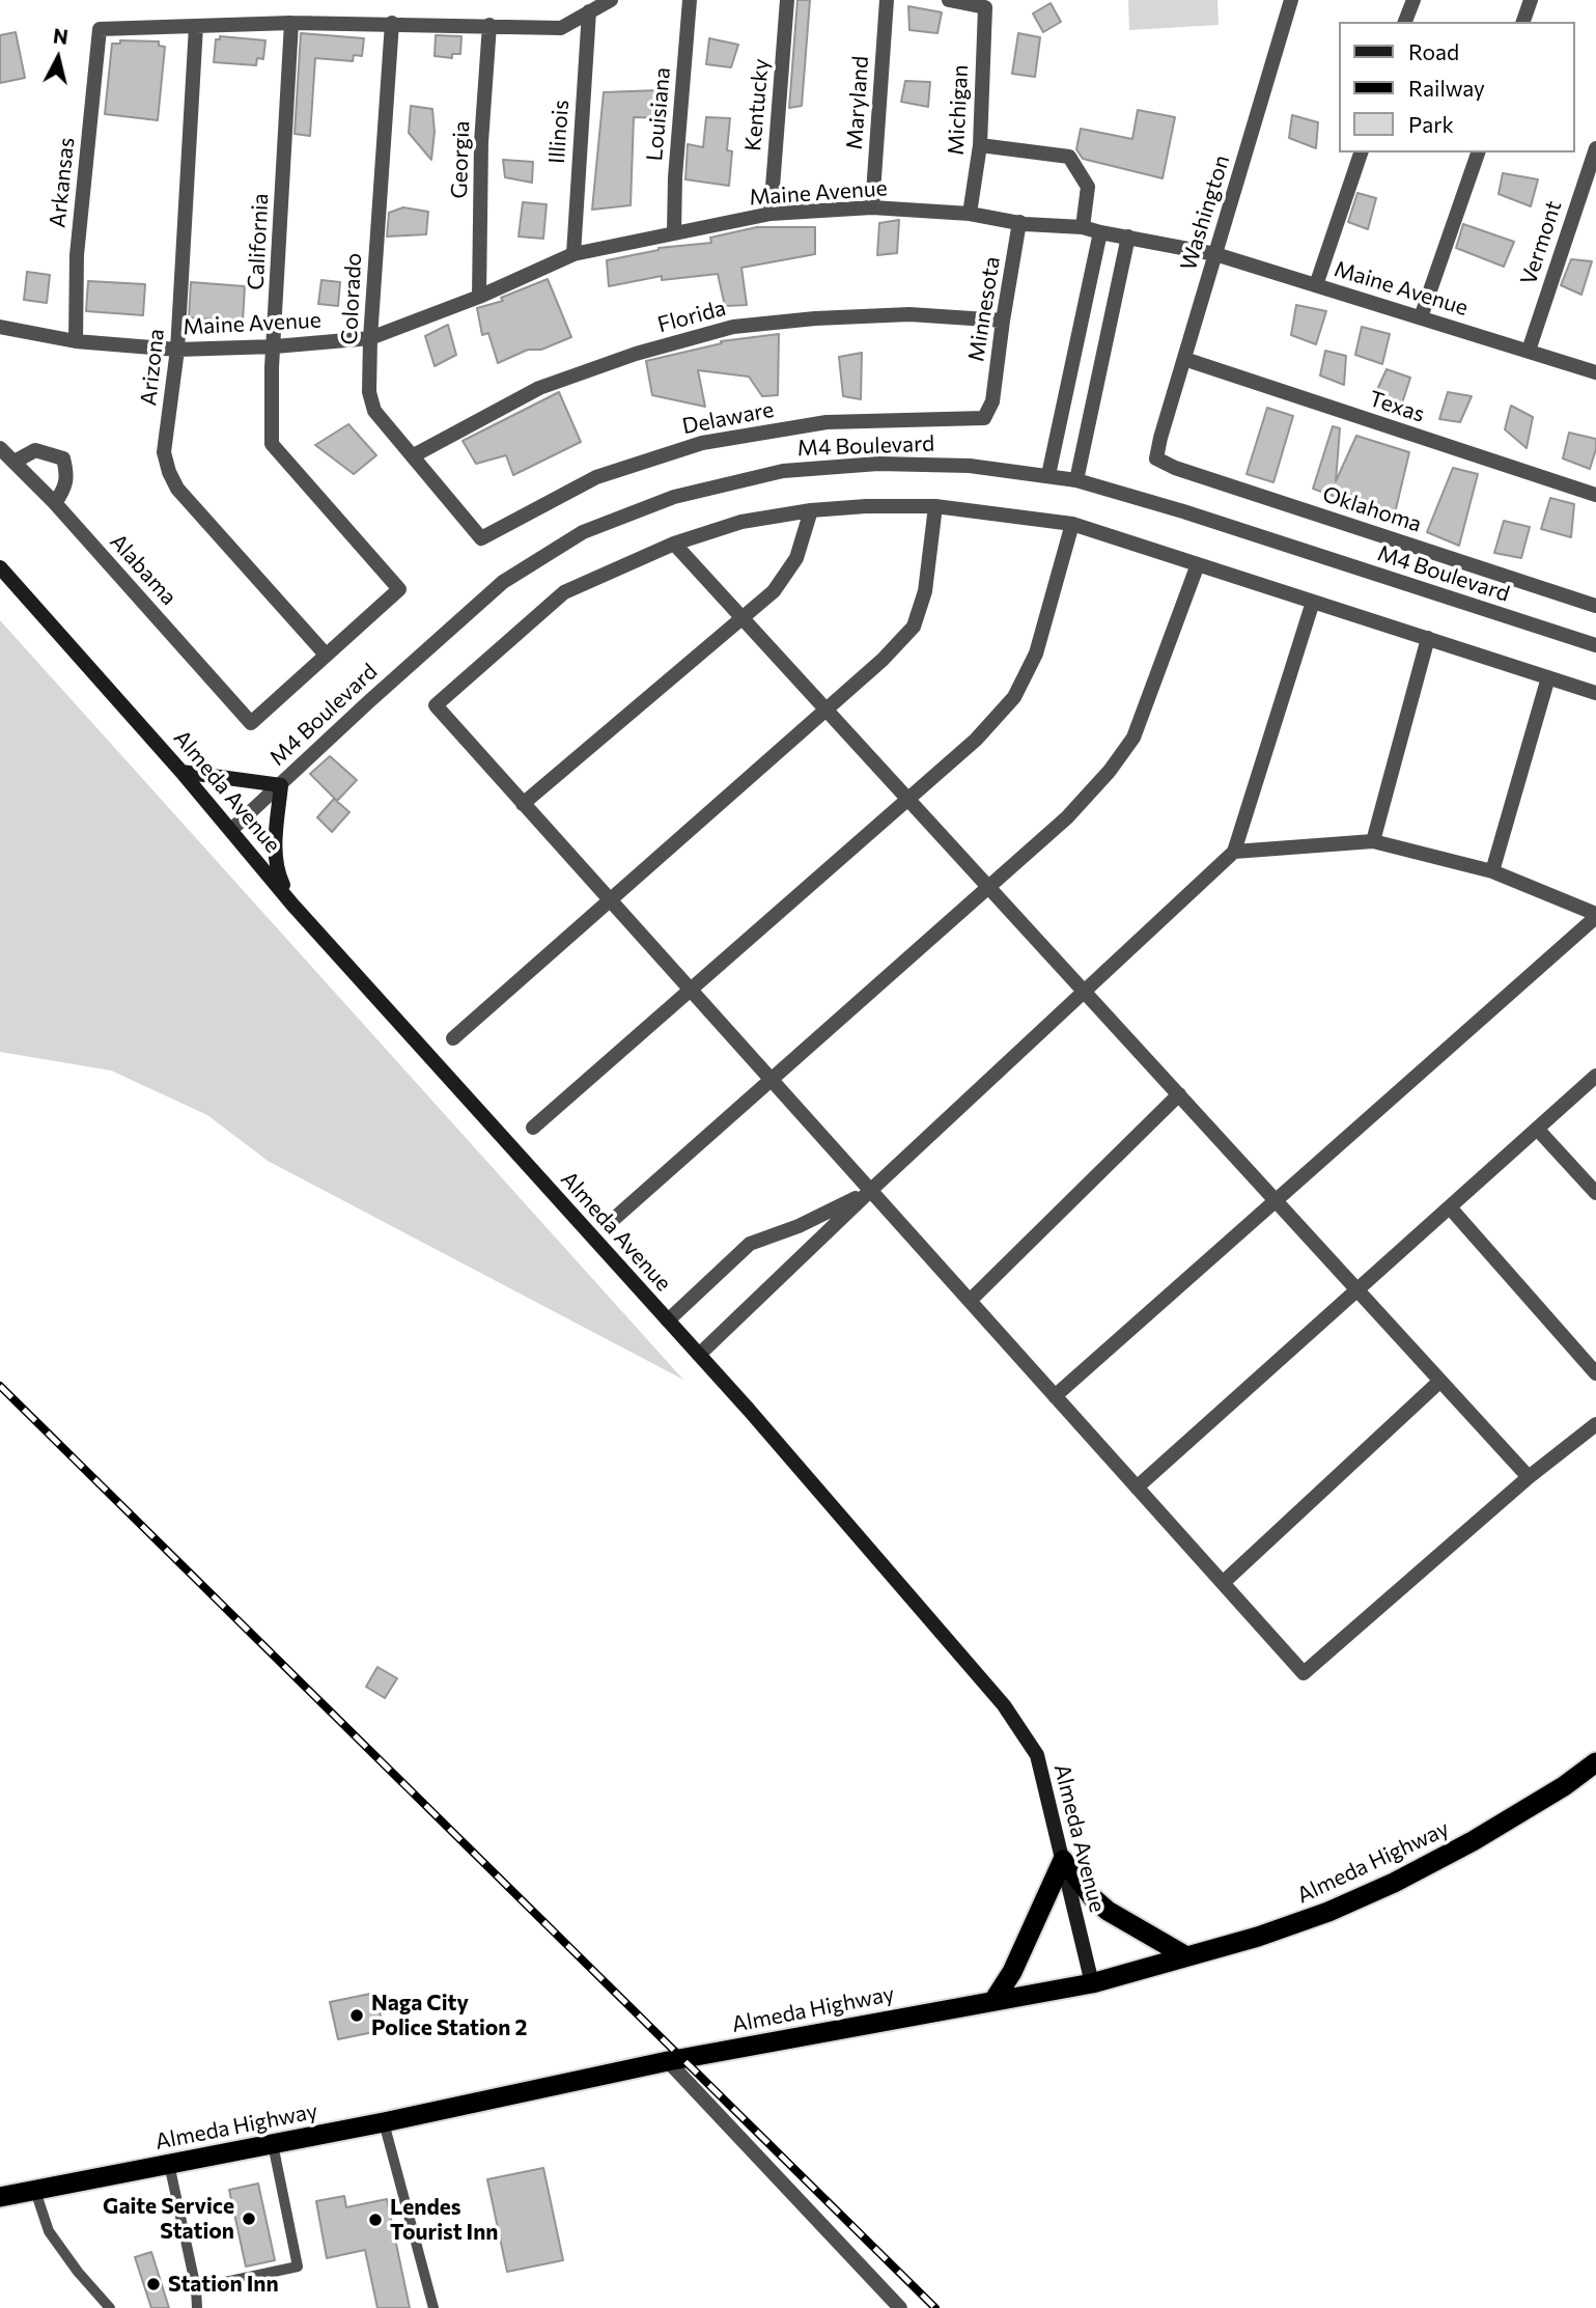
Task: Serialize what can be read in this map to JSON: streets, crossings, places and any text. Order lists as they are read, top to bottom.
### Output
{
  "streets": {
    "highway": ["Almeda Highway"],
    "main road": ["Almeda Avenue"],
    "street": [
      "Maryland",
      "Kentucky",
      "Michigan",
      "Louisiana",
      "Illinois",
      "Georgia",
      "Arkansas",
      "Maine Avenue",
      "Washington",
      "California",
      "Vermont",
      "Colorado",
      "Minnesota",
      "Florida",
      "Arizona",
      "Texas",
      "Delaware",
      "M4 Boulevard",
      "Oklahoma",
      "Alabama"
    ]
  },
  "crossings": [
    ["Maryland", "Maine Avenue"],
    ["Kentucky", "Maine Avenue"],
    ["Michigan", "Maine Avenue"],
    ["Louisiana", "Maine Avenue"],
    ["Illinois", "Maine Avenue"],
    ["Georgia", "Maine Avenue"],
    ["Arkansas", "Maine Avenue"],
    ["Arkansas", "Arizona"],
    ["Maine Avenue", "Washington"],
    ["Maine Avenue", "California"],
    ["Maine Avenue", "Vermont"],
    ["Maine Avenue", "Colorado"],
    ["Maine Avenue", "Minnesota"],
    ["Maine Avenue", "Arizona"],
    ["Washington", "Texas"],
    ["Washington", "Oklahoma"],
    ["California", "Arizona"],
    ["California", "Alabama"],
    ["Colorado", "Florida"],
    ["Colorado", "Delaware"],
    ["Minnesota", "Florida"],
    ["Minnesota", "Delaware"],
    ["Arizona", "Alabama"],
    ["M4 Boulevard", "Almeda Avenue"],
    ["Almeda Avenue", "Almeda Highway"]
  ],
  "places": [
    "Naga City Police Station 2",
    "Gaite Service Station",
    "Lendes Tourist Inn",
    "Station Inn"
  ],
  "legend": ["Road", "Railway", "Park"],
  "north": "top"
}
